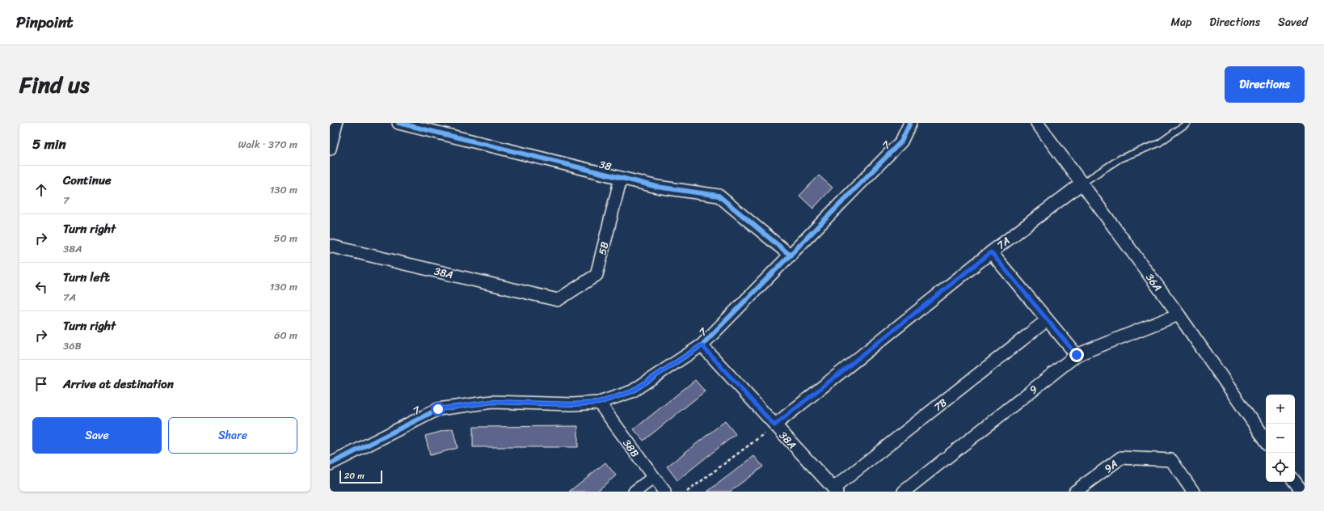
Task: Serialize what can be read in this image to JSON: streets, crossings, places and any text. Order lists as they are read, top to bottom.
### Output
{
  "streets": {
    "street": [
      "7",
      "38",
      "7A",
      "5B",
      "38A",
      "36A",
      "9",
      "7B",
      "38B",
      "9A"
    ]
  },
  "crossings": [
    ["7", "38"],
    ["7", "38A"],
    ["7", "38B"],
    ["38", "5B"],
    ["7A", "38A"],
    ["7A", "36A"],
    ["5B", "38A"],
    ["38A", "7B"],
    ["36A", "9"]
  ],
  "scale_bar": "20 m",
  "page": {
    "header": "Pinpoint",
    "nav": ["Map", "Directions", "Saved"],
    "title": "Find us",
    "buttons": [
      "Directions",
      ["Save", "Share"]
    ],
    "heading": ["5 min", "Walk · 370 m"],
    "list": [
      ["Continue", "7", "130 m"],
      ["Turn right", "38A", "50 m"],
      ["Turn left", "7A", "130 m"],
      ["Turn right", "36B", "60 m"],
      "Arrive at destination"
    ],
    "map_buttons": ["+", "−"],
    "scale": "20 m"
  }
}
